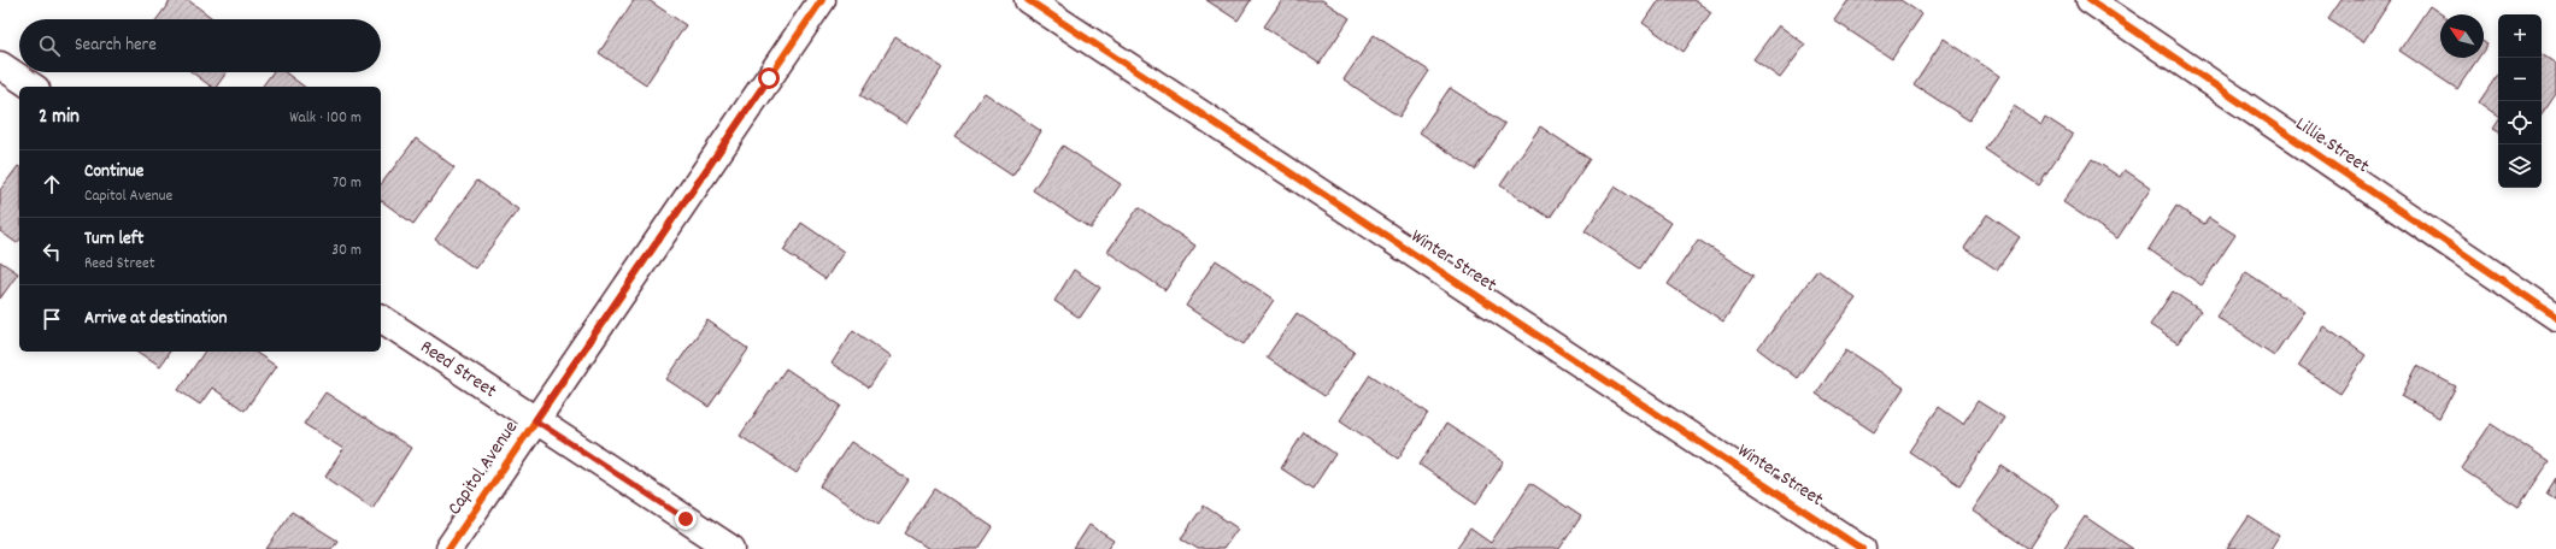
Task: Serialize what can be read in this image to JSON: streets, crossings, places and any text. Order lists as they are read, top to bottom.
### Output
{
  "streets": {
    "street": [
      "Lillie Street",
      "Winter Street",
      "Reed Street",
      "Capitol Avenue"
    ]
  },
  "crossings": [
    ["Reed Street", "Capitol Avenue"]
  ],
  "north": "top left",
  "page": {
    "map_buttons": ["+", "−"],
    "search": "Search here",
    "heading": ["2 min", "Walk · 100 m"],
    "list": [
      ["Continue", "Capitol Avenue", "70 m"],
      ["Turn left", "Reed Street", "30 m"],
      "Arrive at destination"
    ]
  }
}
